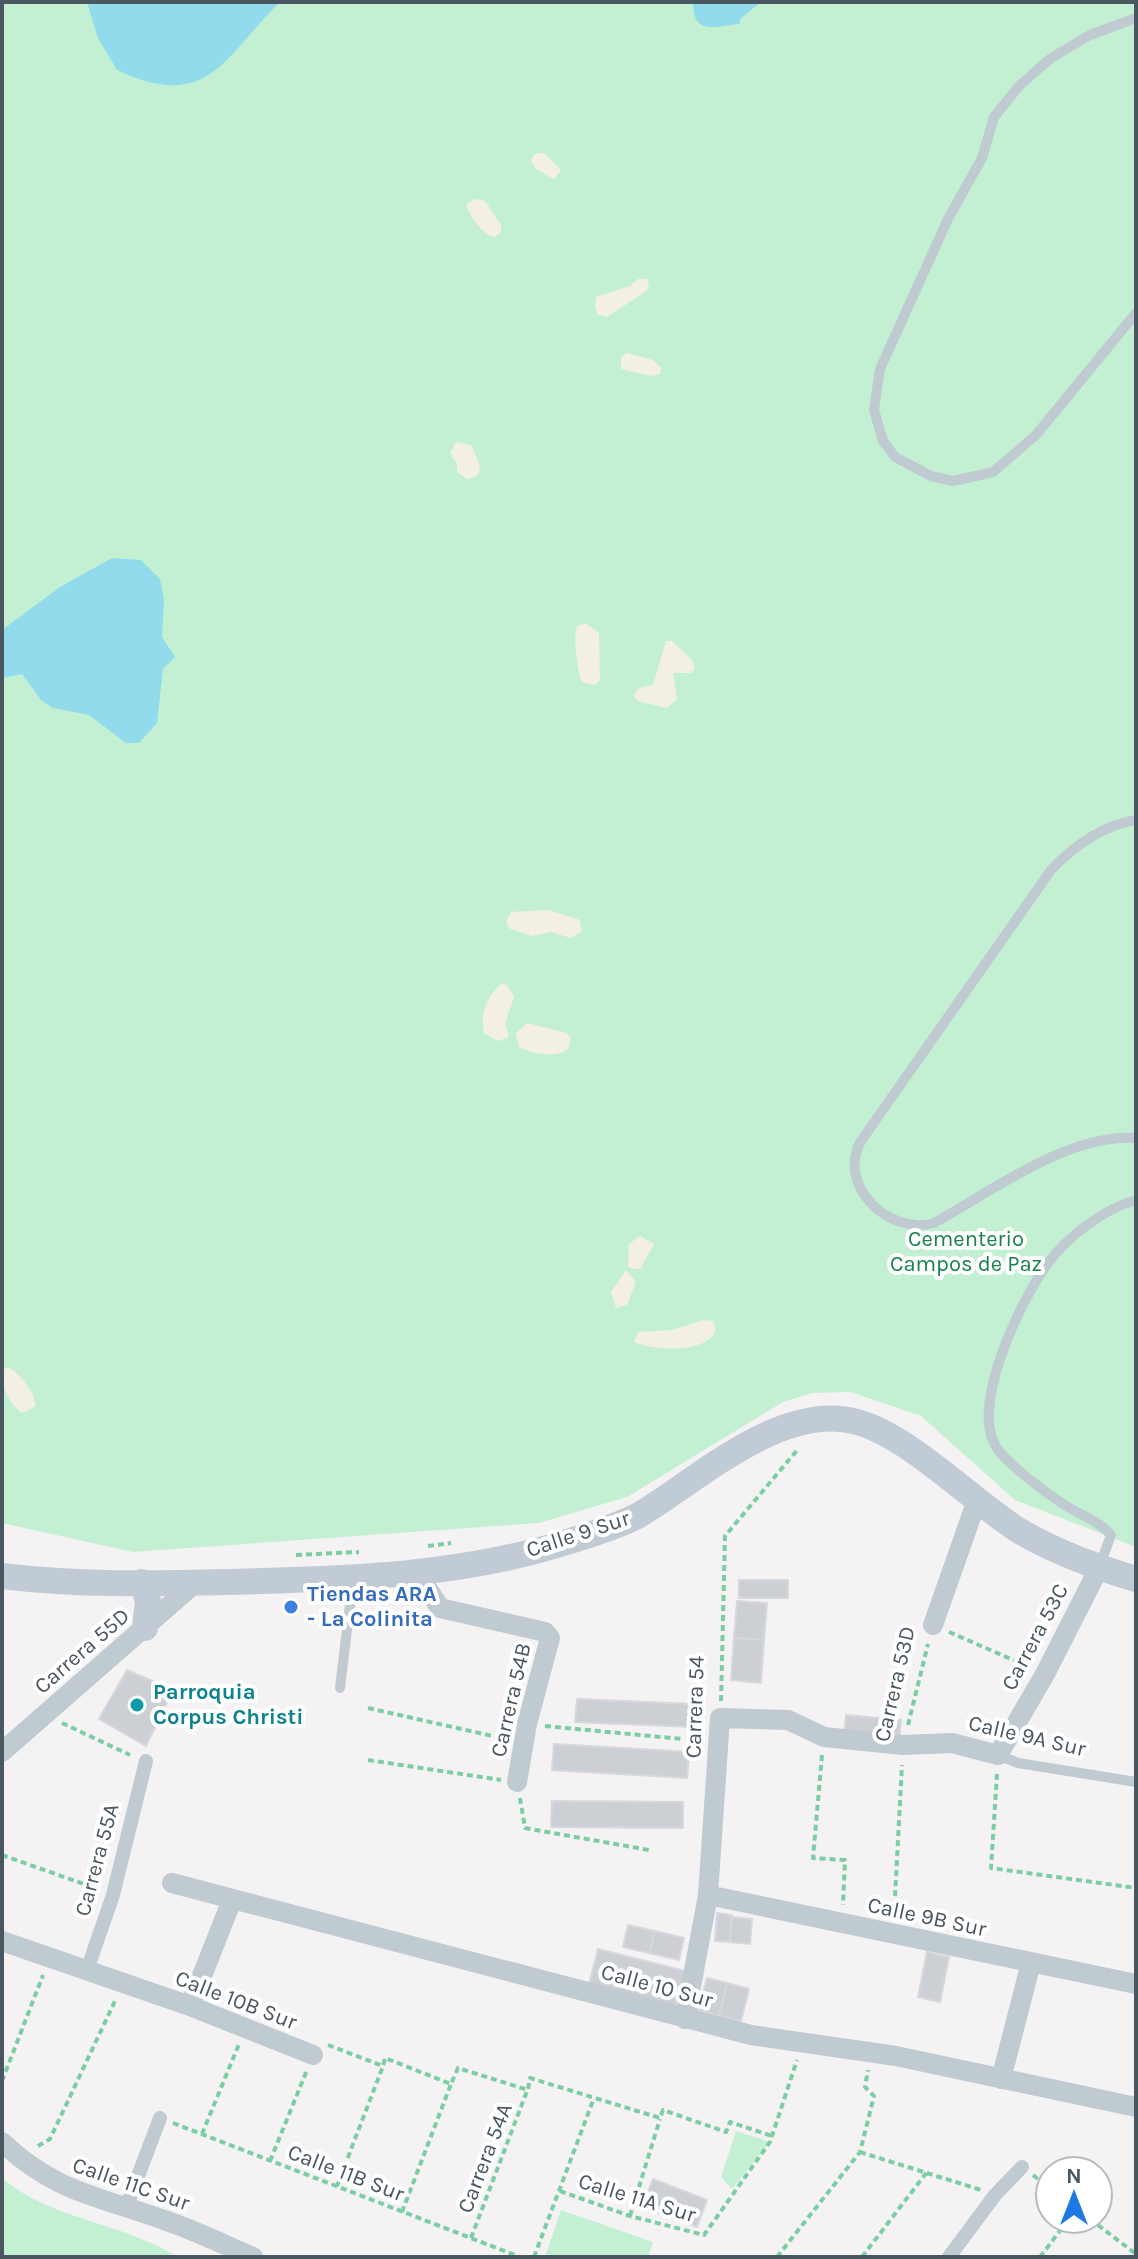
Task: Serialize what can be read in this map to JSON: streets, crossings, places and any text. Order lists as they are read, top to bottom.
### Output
{
  "streets": {
    "main road": ["Calle 9 Sur"],
    "street": [
      "Carrera 53C",
      "Carrera 55D",
      "Carrera 53D",
      "Carrera 54B",
      "Carrera 54",
      "Calle 9A Sur",
      "Carrera 55A",
      "Calle 9B Sur",
      "Calle 10 Sur",
      "Calle 10B Sur",
      "Calle 11C Sur"
    ],
    "path": ["Carrera 54A", "Calle 11B Sur", "Calle 11A Sur"]
  },
  "crossings": [
    ["Calle 9 Sur", "Carrera 53C"],
    ["Calle 9 Sur", "Carrera 55D"],
    ["Calle 9 Sur", "Carrera 53D"],
    ["Calle 9 Sur", "Carrera 54B"],
    ["Carrera 53C", "Calle 9A Sur"],
    ["Carrera 53D", "Calle 9A Sur"],
    ["Carrera 53D", "Calle 9B Sur"],
    ["Carrera 54", "Calle 9A Sur"],
    ["Carrera 54", "Calle 9B Sur"],
    ["Carrera 54", "Calle 10 Sur"],
    ["Carrera 55A", "Calle 10B Sur"],
    ["Carrera 54A", "Calle 11B Sur"]
  ],
  "parks": ["Cementerio Campos de Paz"],
  "places": ["Tiendas ARA - La Colinita", "Parroquia Corpus Christi"],
  "north": "top"
}
